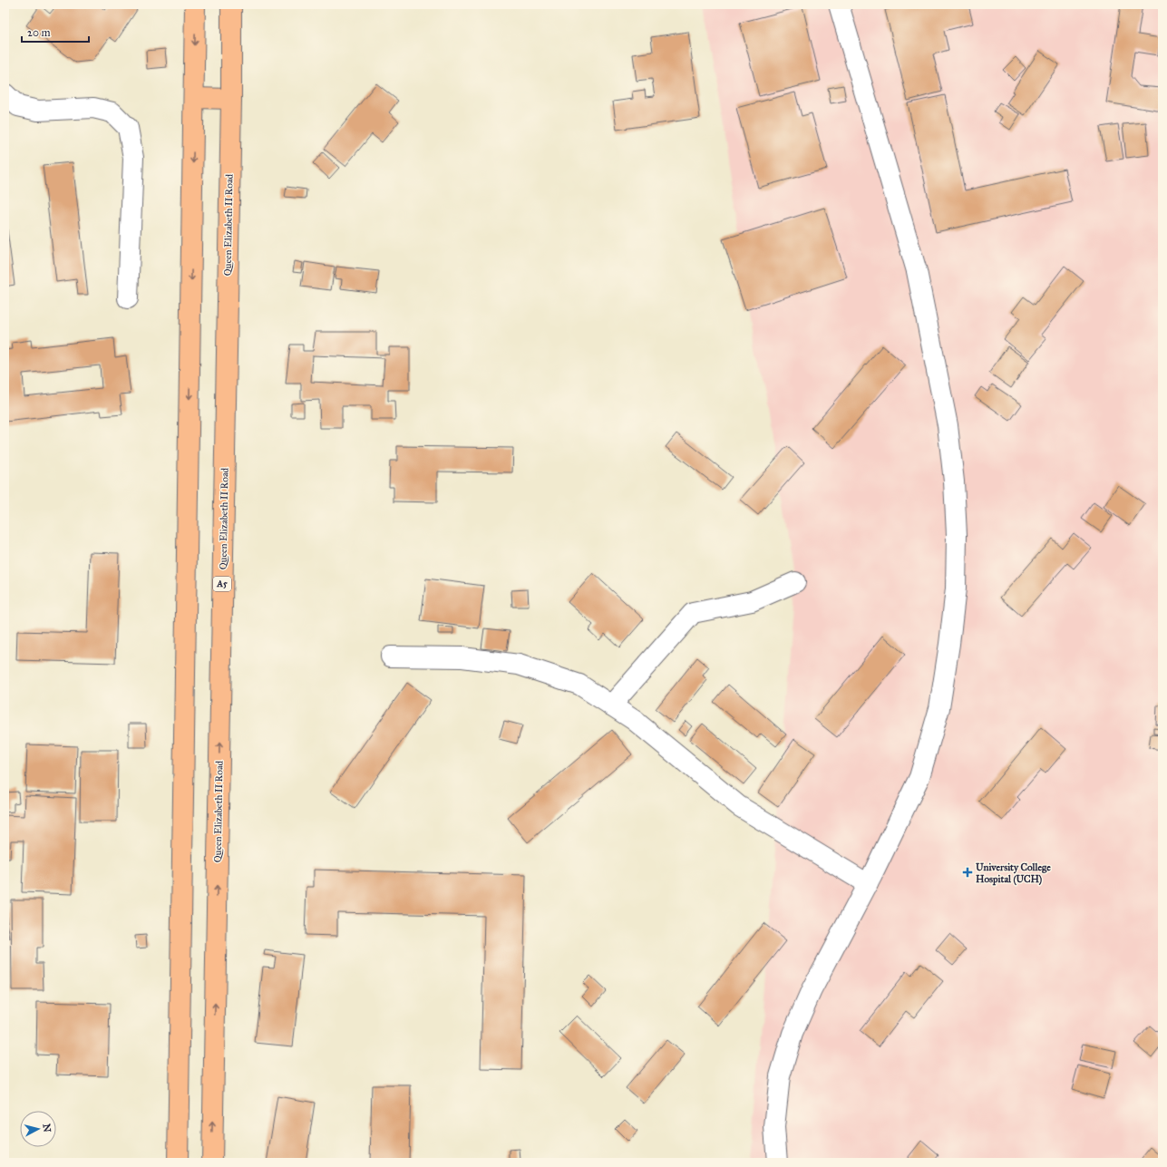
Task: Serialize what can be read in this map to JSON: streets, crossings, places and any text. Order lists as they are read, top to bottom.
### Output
{
  "streets": {
    "highway": ["Queen Elizabeth II Road", "A5"]
  },
  "places": {
    "health": ["University College Hospital (UCH)"]
  },
  "scale_bar": "20 m",
  "north": "right"
}
